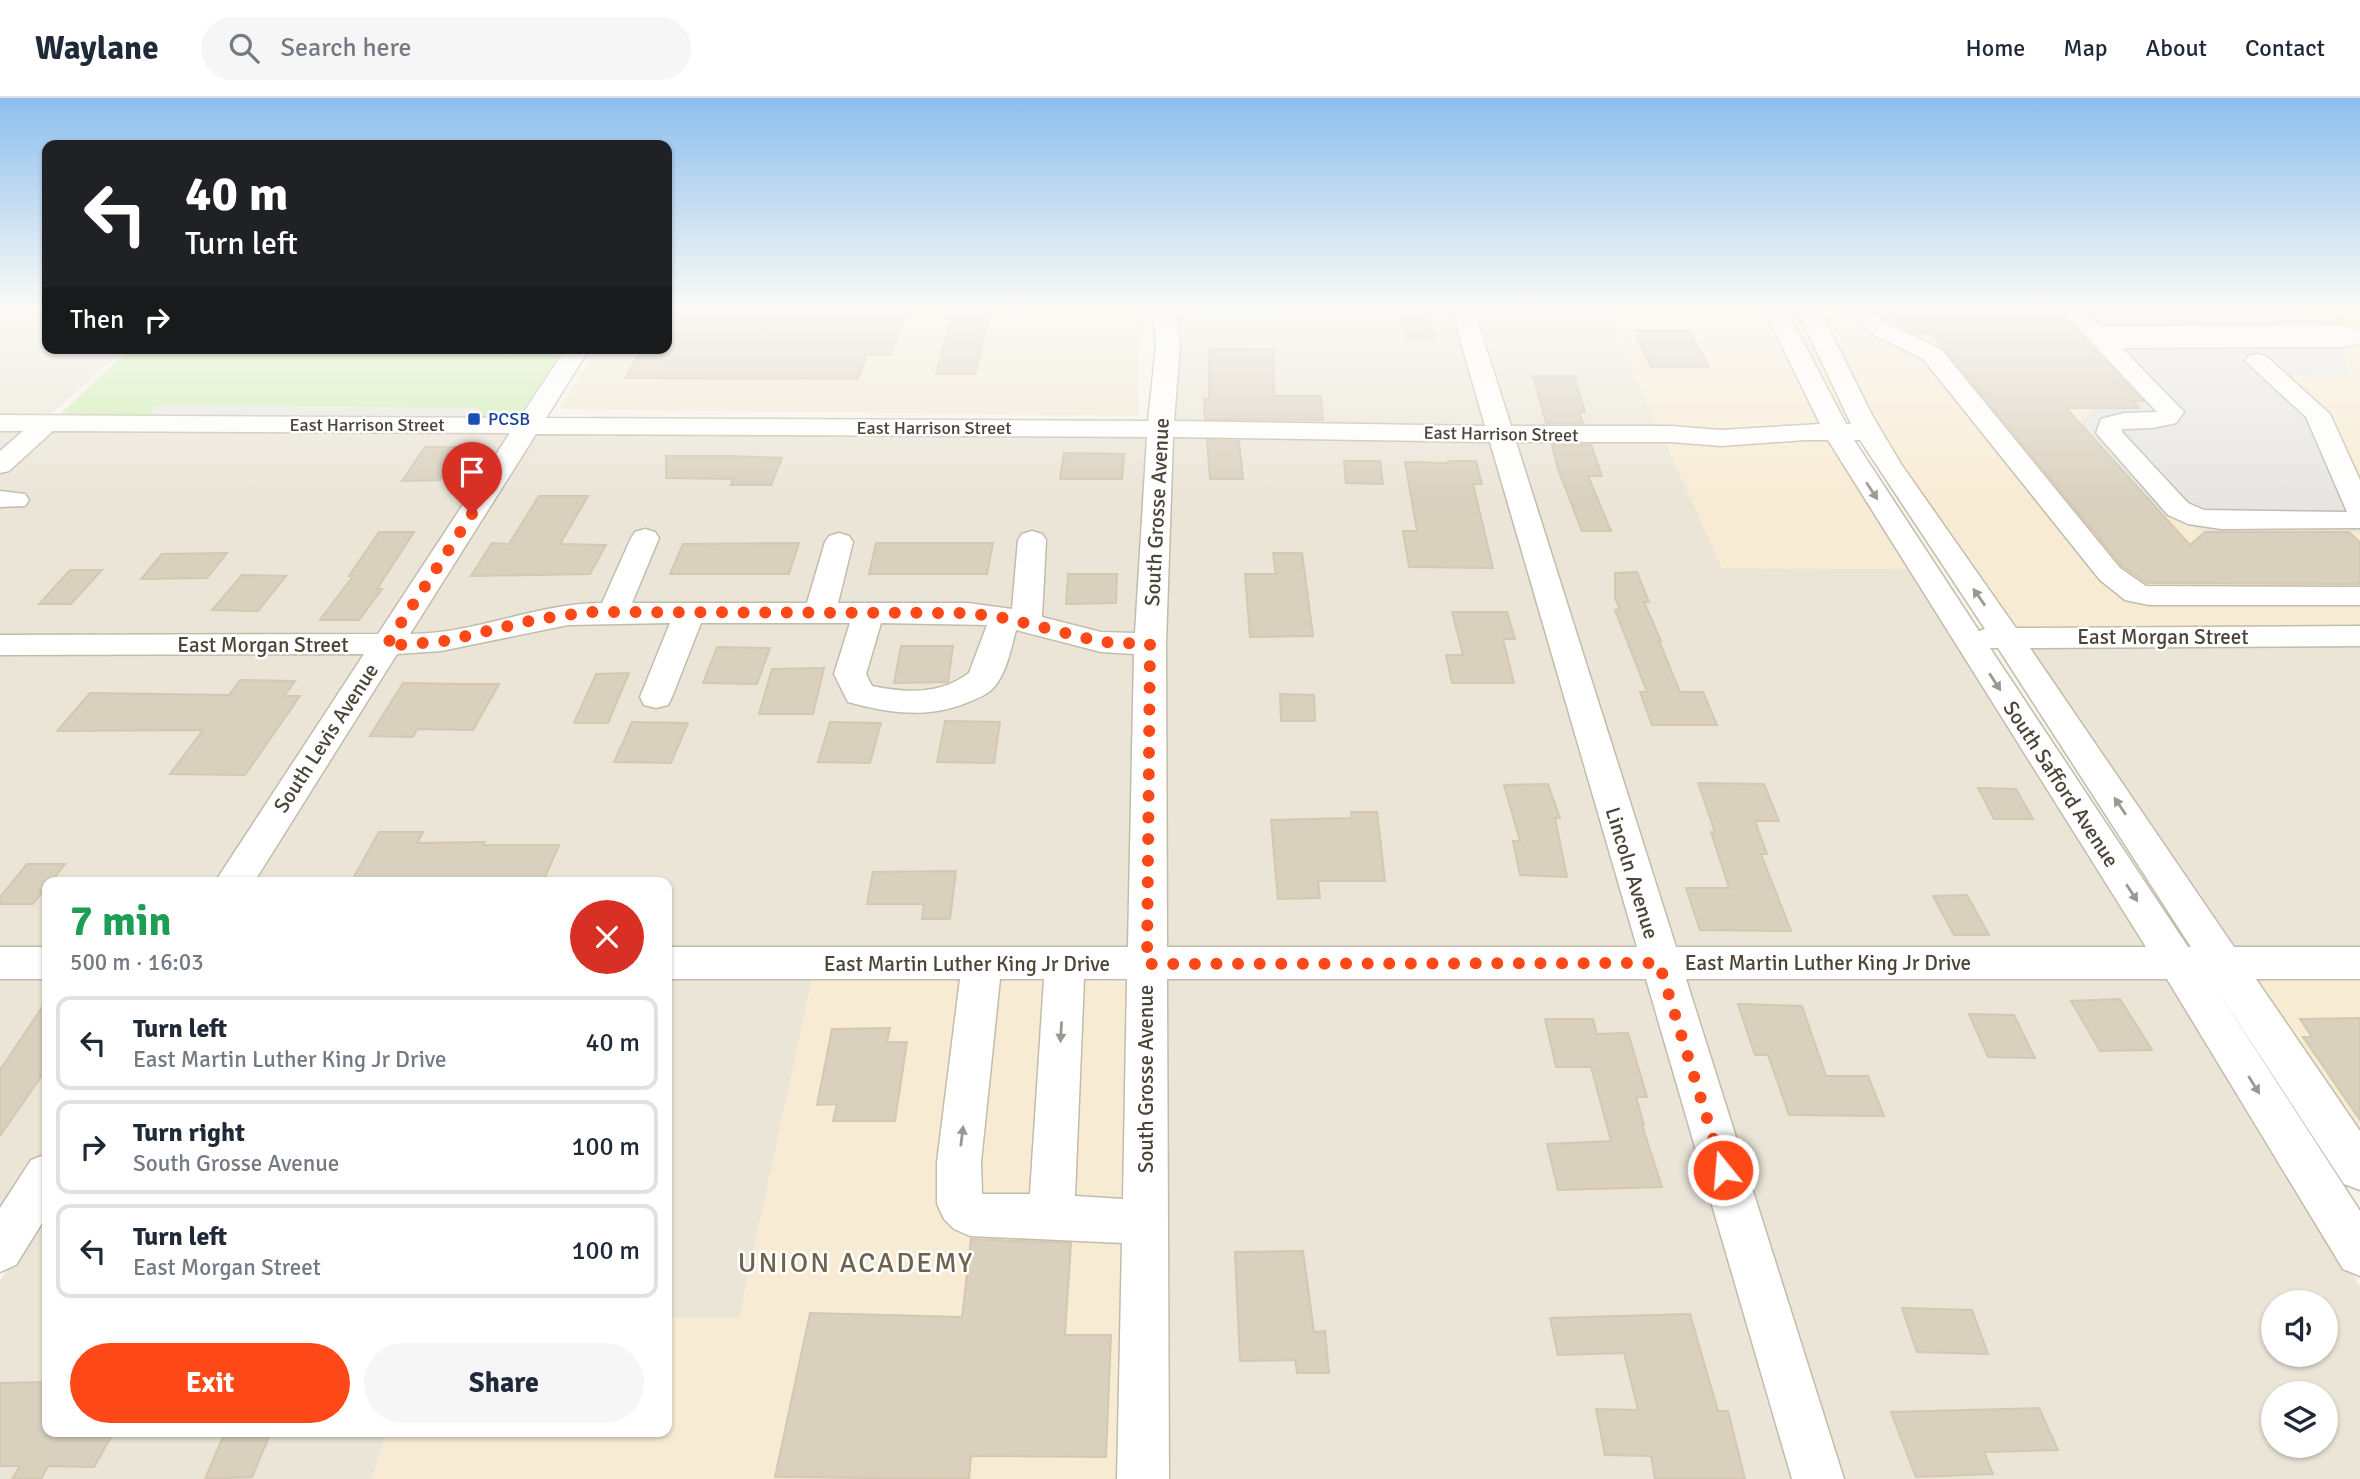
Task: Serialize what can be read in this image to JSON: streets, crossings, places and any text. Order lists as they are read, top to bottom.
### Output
{
  "streets": {
    "street": [
      "East Harrison Street",
      "South Grosse Avenue",
      "East Morgan Street",
      "South Levis Avenue",
      "South Safford Avenue",
      "Lincoln Avenue",
      "East Martin Luther King Jr Drive"
    ]
  },
  "crossings": [
    ["East Harrison Street", "South Grosse Avenue"],
    ["East Harrison Street", "South Levis Avenue"],
    ["East Harrison Street", "South Safford Avenue"],
    ["East Harrison Street", "Lincoln Avenue"],
    ["South Grosse Avenue", "East Morgan Street"],
    ["South Grosse Avenue", "East Martin Luther King Jr Drive"],
    ["East Morgan Street", "South Levis Avenue"],
    ["East Morgan Street", "South Safford Avenue"],
    ["South Safford Avenue", "East Martin Luther King Jr Drive"],
    ["Lincoln Avenue", "East Martin Luther King Jr Drive"]
  ],
  "districts": ["UNION ACADEMY"],
  "places": {
    "transit": ["PCSB"]
  },
  "page": {
    "header": "Waylane",
    "search": "Search here",
    "nav": [
      "Home",
      "Map",
      "About",
      "Contact"
    ],
    "turn": ["40 m", "Turn left"],
    "then": "Then",
    "heading": ["7 min", "500 m · 16:03"],
    "list": [
      {
        "name": "Turn left",
        "note": "East Martin Luther King Jr Drive",
        "value": "40 m"
      },
      {
        "name": "Turn right",
        "note": "South Grosse Avenue",
        "value": "100 m"
      },
      {
        "name": "Turn left",
        "note": "East Morgan Street",
        "value": "100 m"
      }
    ],
    "buttons": ["Exit", "Share"]
  }
}
